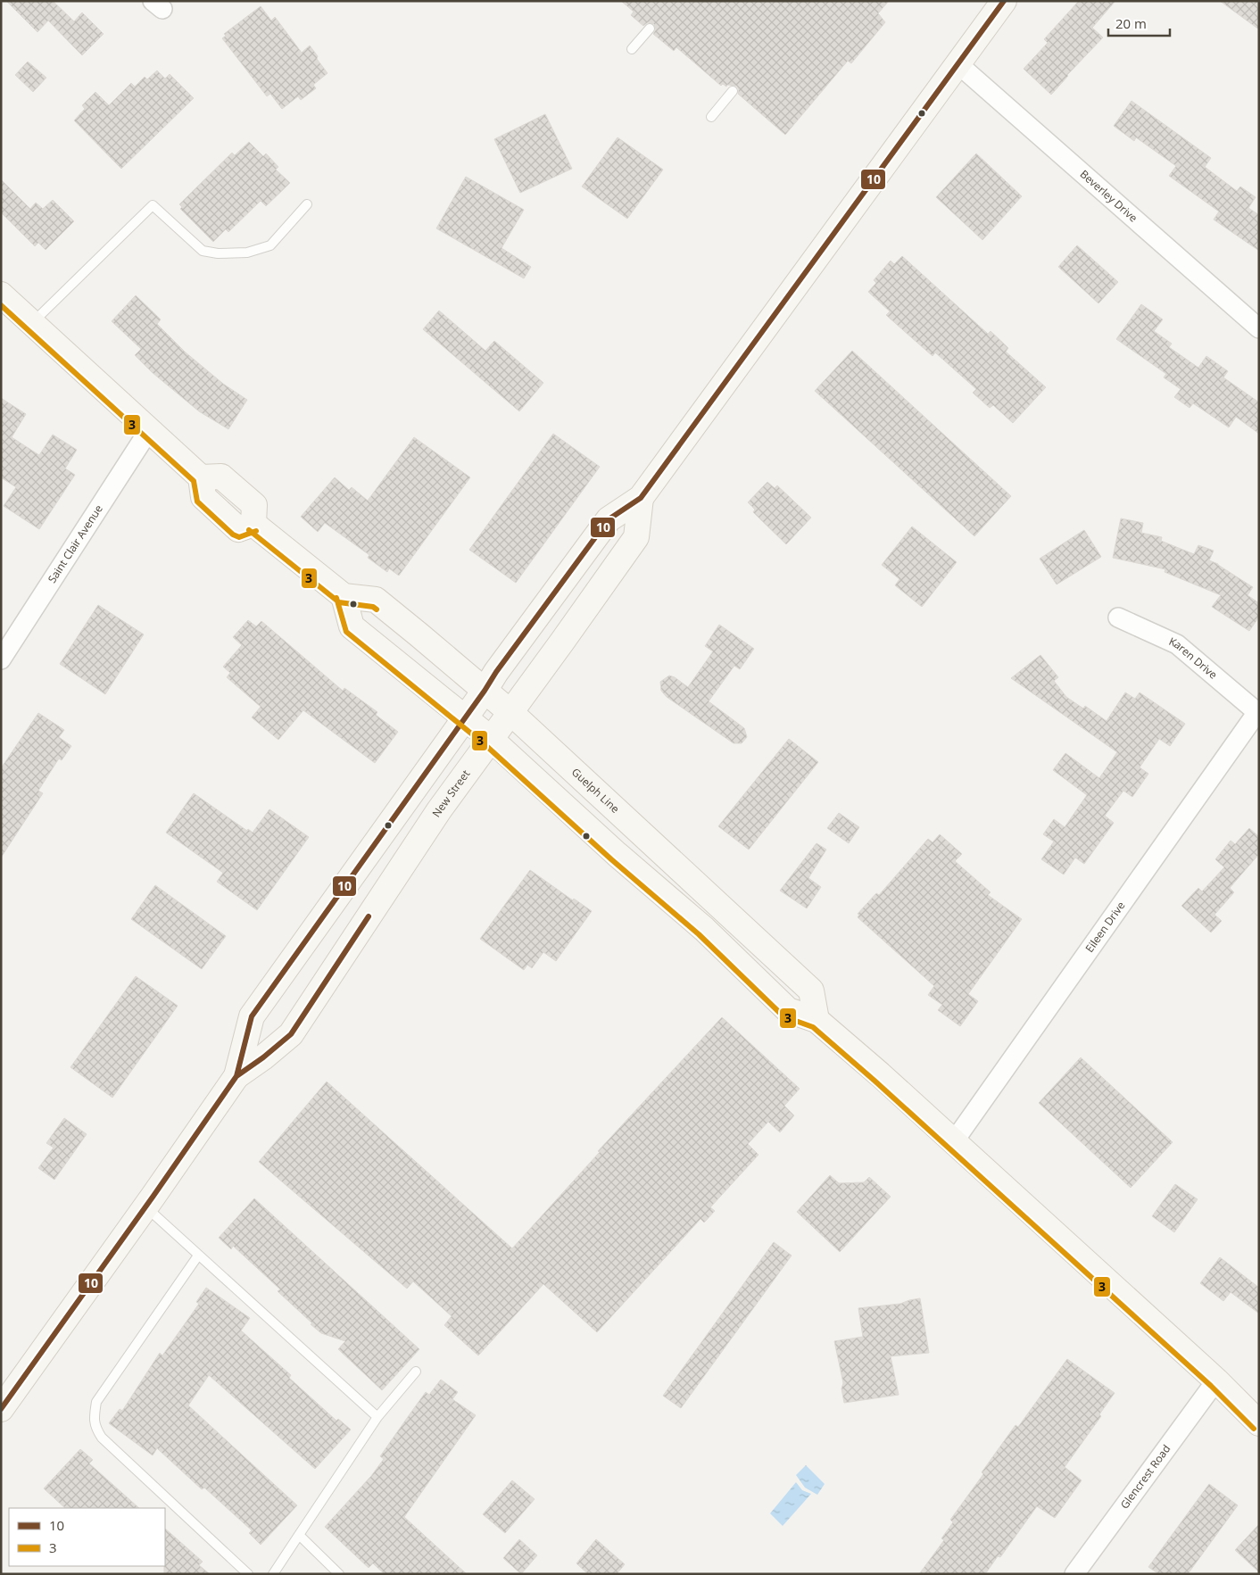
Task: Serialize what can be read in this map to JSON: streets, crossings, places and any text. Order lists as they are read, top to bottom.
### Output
{
  "streets": {
    "main road": ["Guelph Line", "New Street"],
    "street": [
      "Beverley Drive",
      "Saint Clair Avenue",
      "Karen Drive",
      "Eileen Drive",
      "Glencrest Road"
    ]
  },
  "crossings": [
    ["Beverley Drive", "New Street"],
    ["Karen Drive", "Eileen Drive"],
    ["Guelph Line", "New Street"]
  ],
  "lines": ["transit line 10", "transit line 3"],
  "legend": ["10", "3"],
  "scale_bar": "20 m"
}
